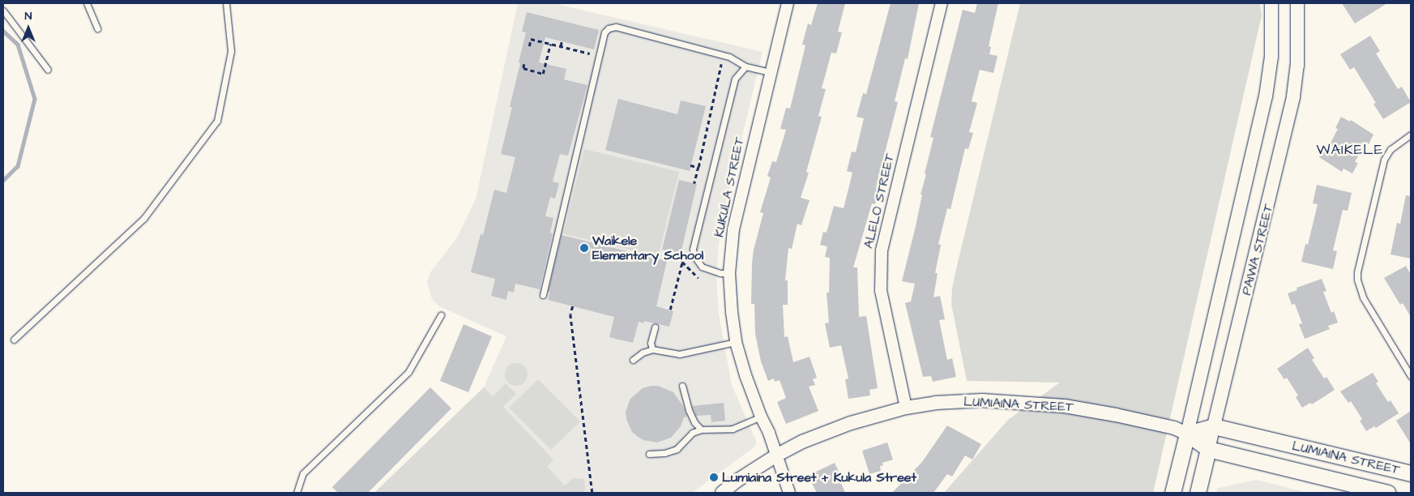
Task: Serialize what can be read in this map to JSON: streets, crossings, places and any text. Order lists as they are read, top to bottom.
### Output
{
  "streets": {
    "main road": ["PAIWA STREET", "LUMIAINA STREET"],
    "street": ["KUKULA STREET", "ALELO STREET"]
  },
  "crossings": [
    ["KUKULA STREET", "LUMIAINA STREET"],
    ["ALELO STREET", "LUMIAINA STREET"],
    ["PAIWA STREET", "LUMIAINA STREET"]
  ],
  "districts": ["WAIKELE"],
  "places": ["Waikele Elementary School", "Lumiaina Street + Kukula Street"],
  "north": "top"
}
